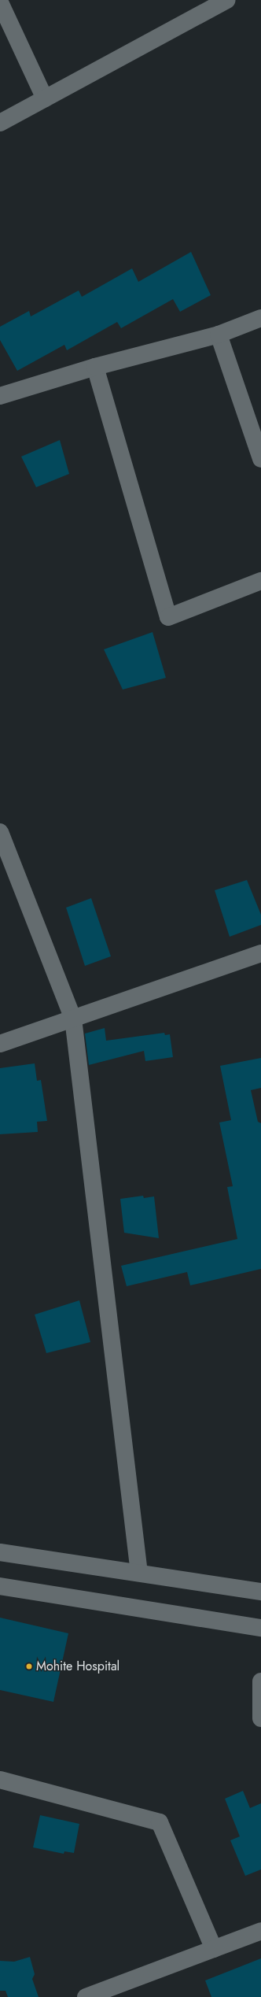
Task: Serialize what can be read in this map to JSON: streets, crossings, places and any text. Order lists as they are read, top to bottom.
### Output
{
  "places": ["Mohite Hospital"]
}
